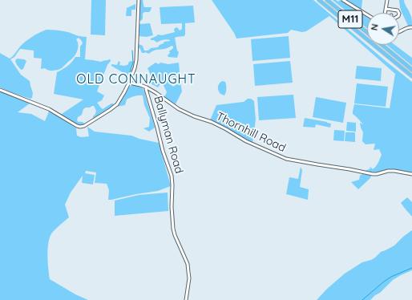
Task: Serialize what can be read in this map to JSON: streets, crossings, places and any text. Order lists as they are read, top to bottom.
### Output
{
  "streets": {
    "highway": ["M11"],
    "street": ["Thornhill Road", "Ballyman Road"]
  },
  "crossings": [
    ["Thornhill Road", "Ballyman Road"]
  ],
  "districts": ["OLD CONNAUGHT"],
  "north": "left"
}
